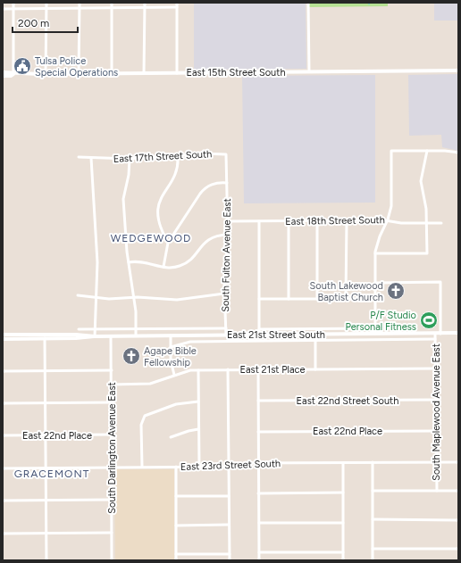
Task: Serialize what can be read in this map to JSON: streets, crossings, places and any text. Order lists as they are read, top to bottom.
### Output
{
  "streets": {
    "main road": ["East 15th Street South", "East 21st Street South"],
    "street": [
      "East 17th Street South",
      "East 18th Street South",
      "South Fulton Avenue East",
      "East 21st Place",
      "East 22nd Street South",
      "South Maplewood Avenue East",
      "East 22nd Place",
      "South Darlington Avenue East",
      "East 23rd Street South"
    ]
  },
  "crossings": [
    ["East 17th Street South", "South Fulton Avenue East"],
    ["East 18th Street South", "South Fulton Avenue East"],
    ["South Fulton Avenue East", "East 21st Street South"],
    ["East 21st Street South", "South Maplewood Avenue East"],
    ["East 21st Street South", "South Darlington Avenue East"],
    ["East 21st Place", "South Maplewood Avenue East"],
    ["East 21st Place", "South Darlington Avenue East"],
    ["East 22nd Street South", "South Maplewood Avenue East"],
    ["South Maplewood Avenue East", "East 22nd Place"],
    ["South Maplewood Avenue East", "East 23rd Street South"],
    ["East 22nd Place", "South Darlington Avenue East"],
    ["South Darlington Avenue East", "East 23rd Street South"]
  ],
  "districts": ["WEDGEWOOD", "GRACEMONT"],
  "places": {
    "public building": ["Tulsa Police Special Operations"],
    "church": ["South Lakewood Baptist Church", "Agape Bible Fellowship"],
    "sports": ["P/F Studio Personal Fitness"]
  },
  "scale_bar": "200 m"
}
